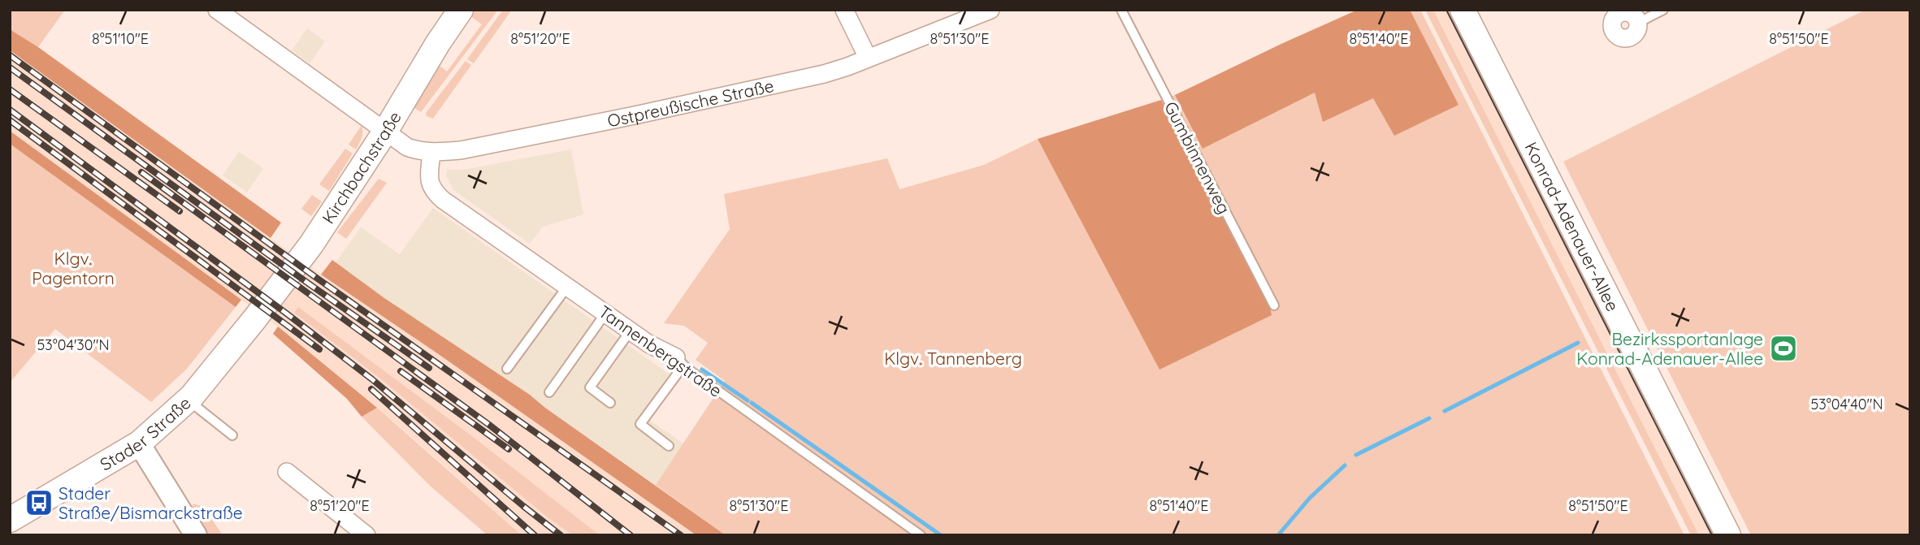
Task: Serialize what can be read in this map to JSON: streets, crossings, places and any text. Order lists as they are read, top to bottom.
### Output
{
  "streets": {
    "main road": ["Kirchbachstraße", "Konrad-Adenauer-Allee", "Stader Straße"],
    "street": ["Ostpreußische Straße", "Tannenbergstraße"],
    "lane": ["Gumbinnenweg"]
  },
  "crossings": [
    ["Ostpreußische Straße", "Kirchbachstraße"],
    ["Ostpreußische Straße", "Tannenbergstraße"],
    ["Kirchbachstraße", "Stader Straße"]
  ],
  "parks": ["Klgv. Pagentorn", "Klgv. Tannenberg"],
  "places": {
    "sports": ["Bezirkssportanlage Konrad-Adenauer-Allee"],
    "bus stop": ["Stader Straße/Bismarckstraße"]
  },
  "coordinates": [
    "8°51'30\"E",
    "8°51'10\"E",
    "8°51'20\"E",
    "8°51'40\"E",
    "8°51'50\"E",
    "53°04'30\"N",
    "53°04'40\"N"
  ]
}
